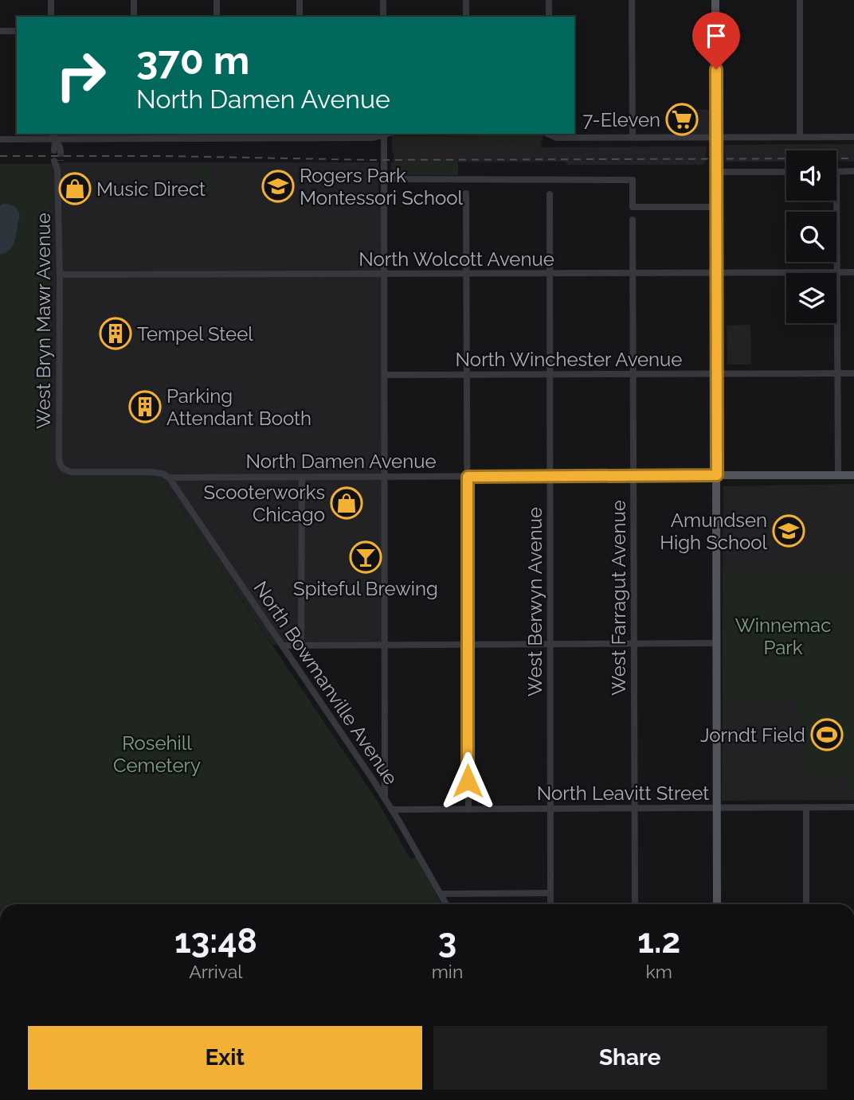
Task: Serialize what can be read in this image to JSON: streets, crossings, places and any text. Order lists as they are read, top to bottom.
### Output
{
  "streets": {
    "main road": ["North Damen Avenue"],
    "street": [
      "North Wolcott Avenue",
      "West Bryn Mawr Avenue",
      "North Winchester Avenue",
      "West Farragut Avenue",
      "West Berwyn Avenue",
      "North Bowmanville Avenue",
      "North Leavitt Street"
    ]
  },
  "crossings": [
    ["North Wolcott Avenue", "West Bryn Mawr Avenue"],
    ["North Wolcott Avenue", "West Farragut Avenue"],
    ["North Wolcott Avenue", "West Berwyn Avenue"],
    ["West Bryn Mawr Avenue", "North Damen Avenue"],
    ["North Winchester Avenue", "West Farragut Avenue"],
    ["North Winchester Avenue", "West Berwyn Avenue"],
    ["North Damen Avenue", "West Farragut Avenue"],
    ["North Damen Avenue", "West Berwyn Avenue"],
    ["North Damen Avenue", "North Bowmanville Avenue"],
    ["West Farragut Avenue", "North Leavitt Street"],
    ["West Berwyn Avenue", "North Leavitt Street"],
    ["North Bowmanville Avenue", "North Leavitt Street"]
  ],
  "parks": ["Winnemac Park", "Rosehill Cemetery"],
  "places": {
    "supermarket": ["7-Eleven"],
    "school or university": ["Rogers Park Montessori School", "Amundsen High School"],
    "shop": ["Music Direct", "Scooterworks Chicago"],
    "building": ["Tempel Steel", "Parking Attendant Booth"],
    "bar": ["Spiteful Brewing"],
    "sports": ["Jorndt Field"]
  },
  "page": {
    "turn": ["370 m", "North Damen Avenue"],
    "eta": [
      "13:48",
      "Arrival",
      "3",
      "min",
      "1.2",
      "km"
    ],
    "buttons": ["Exit", "Share"]
  }
}
